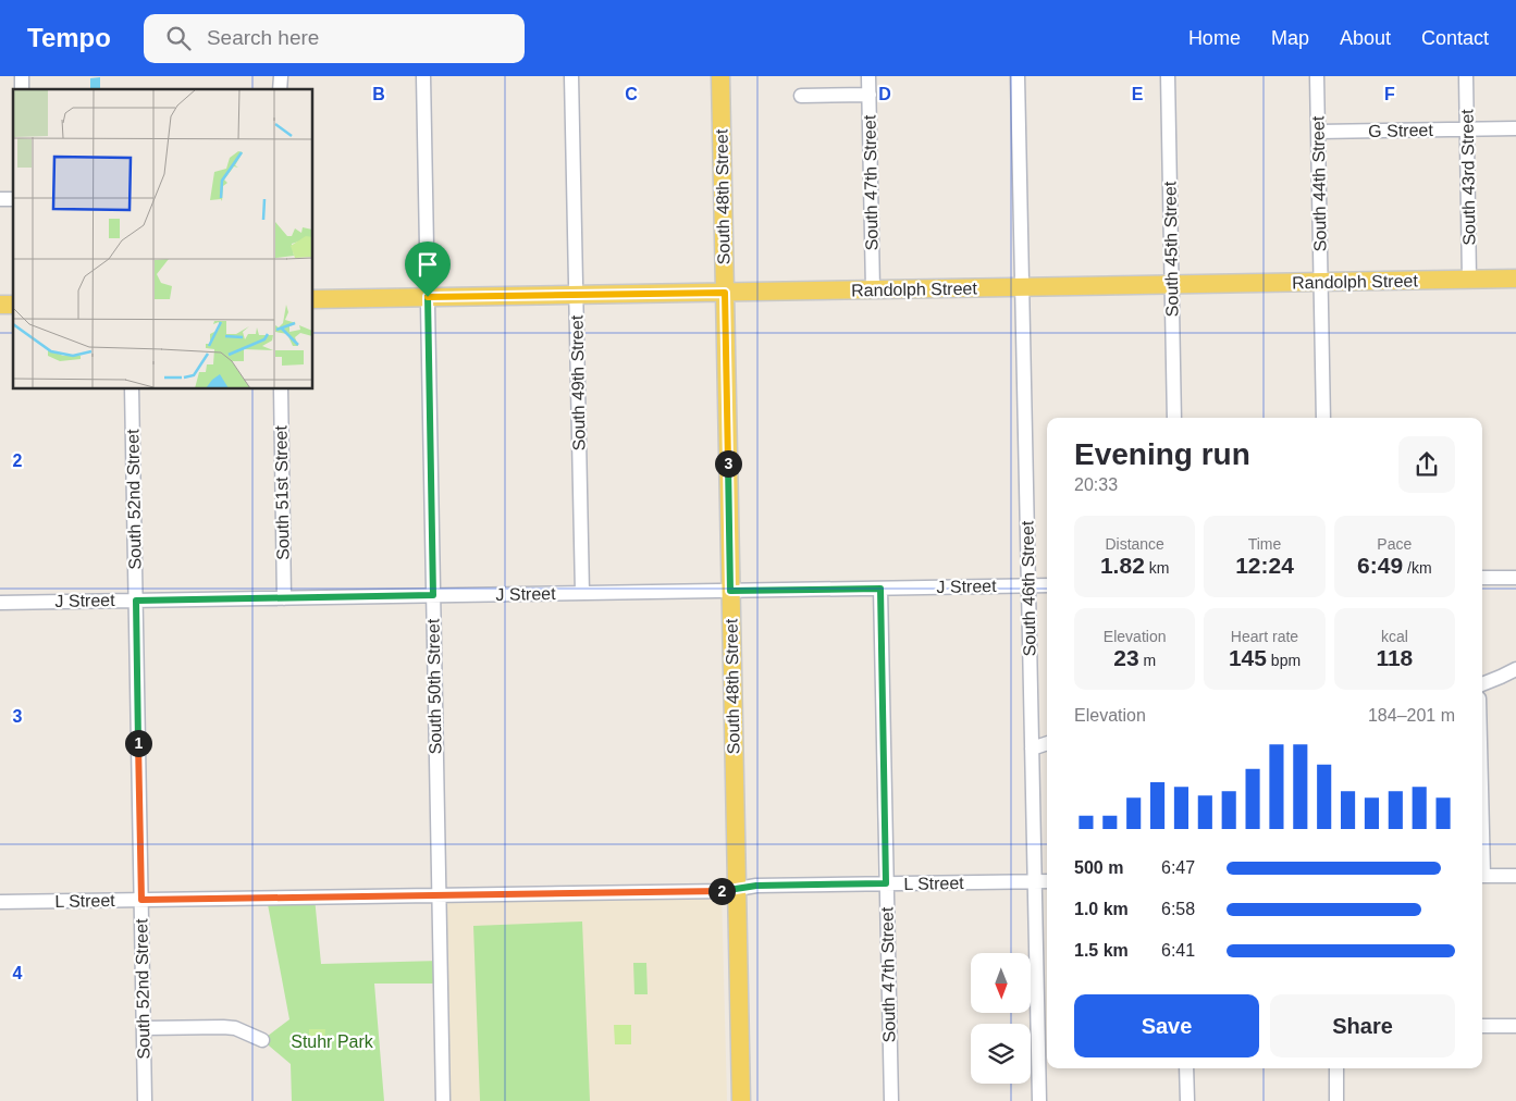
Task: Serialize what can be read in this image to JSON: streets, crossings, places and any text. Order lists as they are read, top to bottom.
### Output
{
  "streets": {
    "main road": ["South 48th Street", "Randolph Street"],
    "street": [
      "G Street",
      "South 43rd Street",
      "South 47th Street",
      "South 44th Street",
      "South 45th Street",
      "South 49th Street",
      "South 51st Street",
      "South 52nd Street",
      "J Street",
      "South 46th Street",
      "South 50th Street",
      "L Street"
    ]
  },
  "crossings": [
    ["G Street", "South 43rd Street"],
    ["G Street", "South 44th Street"],
    ["South 43rd Street", "Randolph Street"],
    ["South 47th Street", "Randolph Street"],
    ["South 47th Street", "J Street"],
    ["South 47th Street", "L Street"],
    ["South 44th Street", "Randolph Street"],
    ["South 48th Street", "Randolph Street"],
    ["South 48th Street", "J Street"],
    ["South 48th Street", "L Street"],
    ["South 45th Street", "Randolph Street"],
    ["Randolph Street", "South 49th Street"],
    ["Randolph Street", "South 46th Street"],
    ["Randolph Street", "South 50th Street"],
    ["South 49th Street", "J Street"],
    ["South 51st Street", "J Street"],
    ["South 52nd Street", "J Street"],
    ["South 52nd Street", "L Street"],
    ["J Street", "South 46th Street"],
    ["J Street", "South 50th Street"],
    ["South 46th Street", "L Street"],
    ["South 50th Street", "L Street"]
  ],
  "parks": ["Stuhr Park"],
  "north": "bottom",
  "page": {
    "header": "Tempo",
    "search": "Search here",
    "nav": [
      "Home",
      "Map",
      "About",
      "Contact"
    ],
    "heading": ["Evening run", "20:33"],
    "pins": ["3", "1", "2"],
    "stats": [
      ["Distance", "1.82 km"],
      ["Time", "12:24"],
      ["Pace", "6:49 /km"],
      ["Elevation", "23 m"],
      ["Heart rate", "145 bpm"],
      ["kcal", "118"]
    ],
    "chart": ["Elevation", "184–201 m"],
    "list": [
      {
        "name": "500 m",
        "note": "6:47"
      },
      {
        "name": "1.0 km",
        "note": "6:58"
      },
      {
        "name": "1.5 km",
        "note": "6:41"
      }
    ],
    "buttons": ["Save", "Share"]
  },
  "grid": {
    "columns": [
      "B",
      "C",
      "D",
      "E",
      "F"
    ],
    "rows": ["2", "3", "4"]
  }
}
